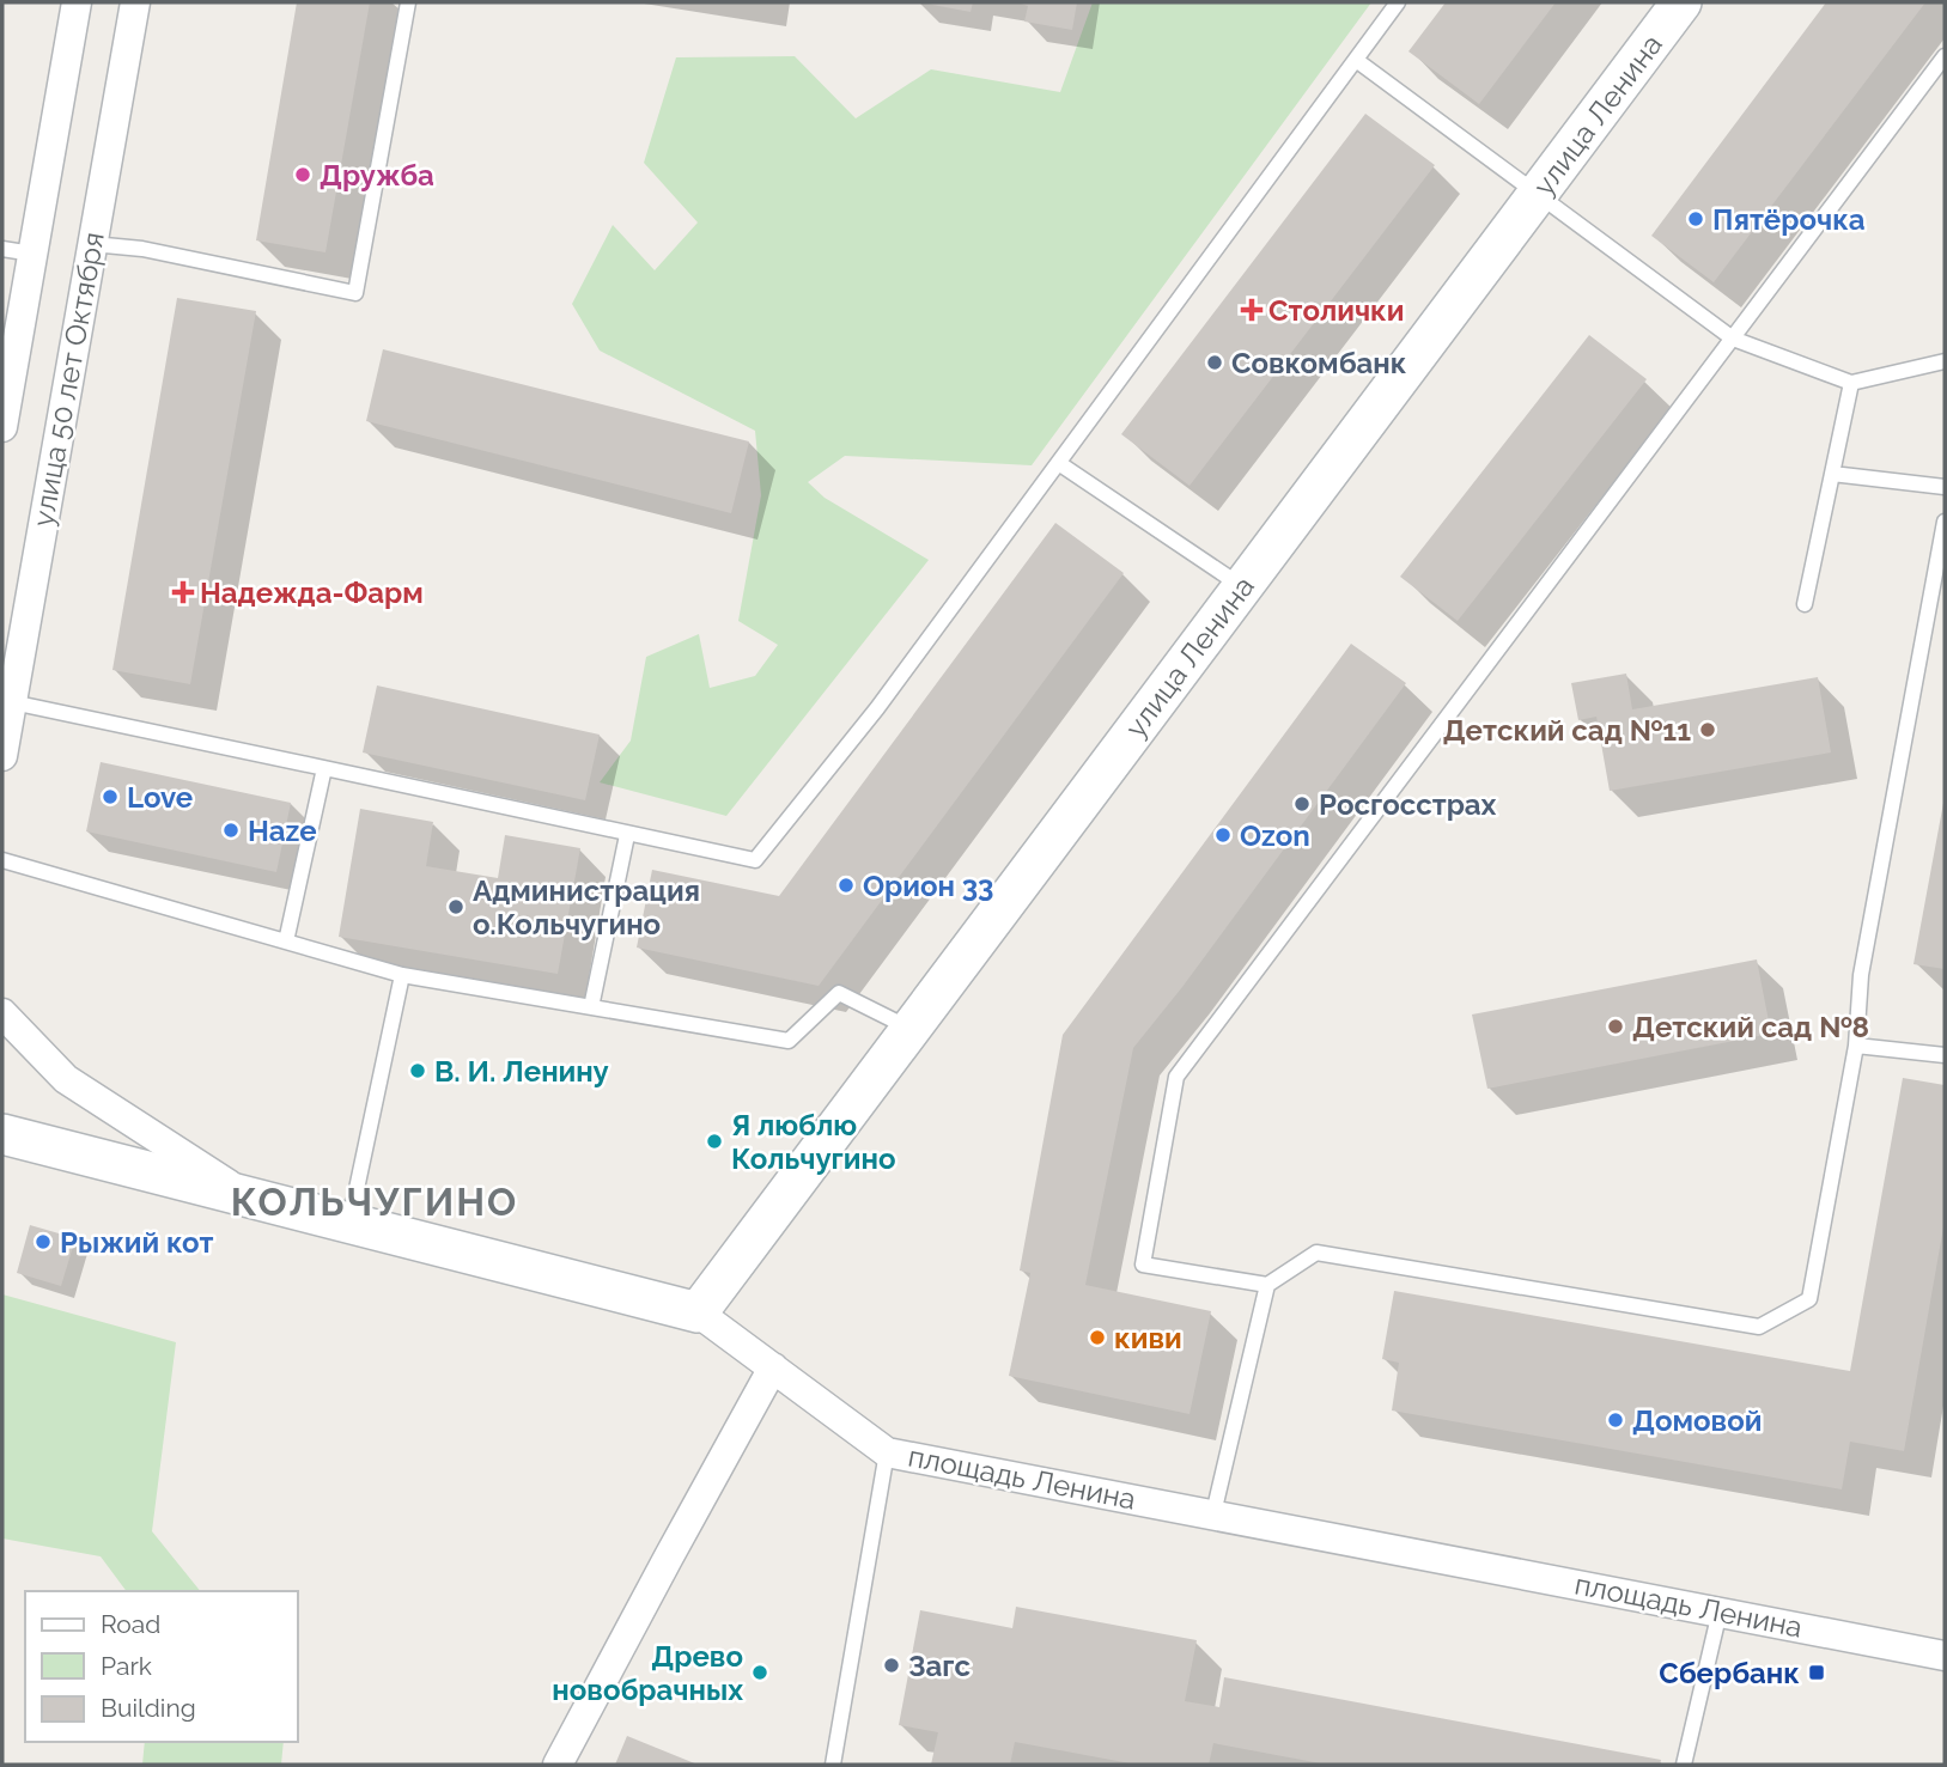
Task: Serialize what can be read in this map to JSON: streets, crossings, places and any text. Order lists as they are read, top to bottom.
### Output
{
  "streets": {
    "main road": ["улица Ленина", "площадь Ленина"],
    "street": ["улица 50 лет Октября"]
  },
  "crossings": [
    ["улица Ленина", "площадь Ленина"]
  ],
  "districts": ["КОЛЬЧУГИНО"],
  "places": {
    "other": [
      "Дружба",
      "Пятёрочка",
      "Совкомбанк",
      "Детский сад №11",
      "Love",
      "Росгосстрах",
      "Haze",
      "Ozon",
      "Орион 33",
      "Администрация о.Кольчугино",
      "Детский сад №8",
      "В. И. Ленину",
      "Я люблю Кольчугино",
      "Рыжий кот",
      "киви",
      "Домовой",
      "Загс",
      "Древо новобрачных"
    ],
    "health": ["Столички", "Надежда-Фарм"],
    "transit": ["Сбербанк"]
  },
  "legend": ["Road", "Park", "Building"]
}
